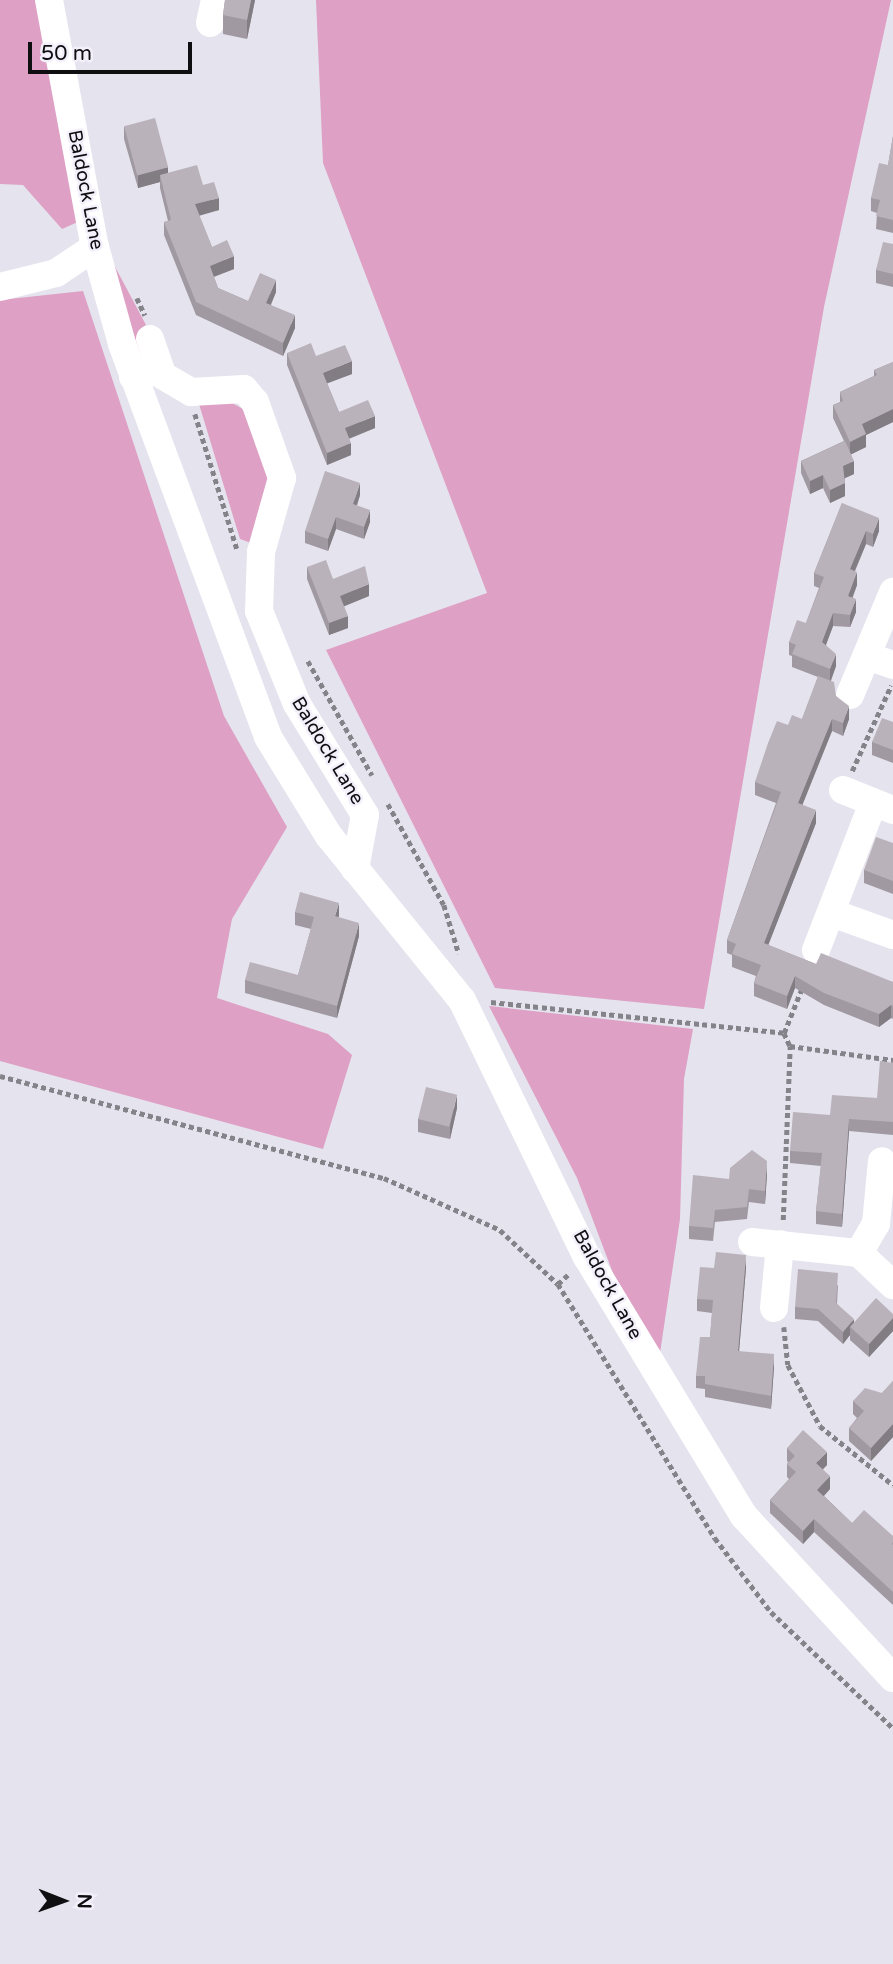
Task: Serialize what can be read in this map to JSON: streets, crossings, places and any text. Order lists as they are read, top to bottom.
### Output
{
  "streets": {
    "street": ["Baldock Lane"]
  },
  "scale_bar": "50 m",
  "north": "right"
}
